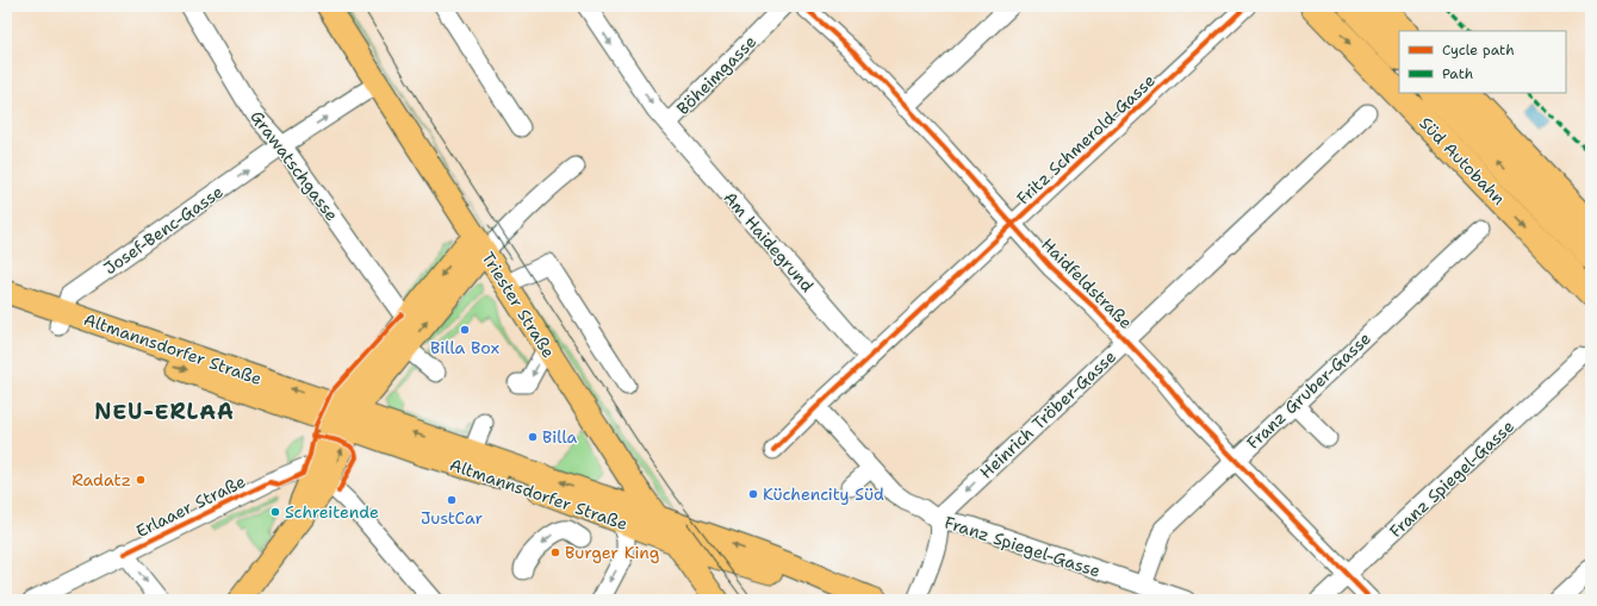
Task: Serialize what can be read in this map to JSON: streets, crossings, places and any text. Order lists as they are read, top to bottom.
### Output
{
  "streets": {
    "highway": ["Süd Autobahn"],
    "main road": ["Triester Straße", "Altmannsdorfer Straße"],
    "street": [
      "Böheimgasse",
      "Fritz Schmerold-Gasse",
      "Grawatschgasse",
      "Josef-Benc-Gasse",
      "Am Haidegrund",
      "Haidfeldstraße",
      "Franz Gruber-Gasse",
      "Heinrich Tröber-Gasse",
      "Franz Spiegel-Gasse",
      "Erlaaer Straße"
    ]
  },
  "crossings": [
    ["Böheimgasse", "Am Haidegrund"],
    ["Fritz Schmerold-Gasse", "Am Haidegrund"],
    ["Fritz Schmerold-Gasse", "Haidfeldstraße"],
    ["Fritz Schmerold-Gasse", "Franz Spiegel-Gasse"],
    ["Grawatschgasse", "Josef-Benc-Gasse"],
    ["Josef-Benc-Gasse", "Triester Straße"],
    ["Josef-Benc-Gasse", "Altmannsdorfer Straße"],
    ["Haidfeldstraße", "Franz Gruber-Gasse"],
    ["Haidfeldstraße", "Heinrich Tröber-Gasse"],
    ["Haidfeldstraße", "Franz Spiegel-Gasse"],
    ["Triester Straße", "Altmannsdorfer Straße"],
    ["Franz Gruber-Gasse", "Franz Spiegel-Gasse"],
    ["Heinrich Tröber-Gasse", "Franz Spiegel-Gasse"]
  ],
  "one_way": ["Josef-Benc-Gasse", "Heinrich Tröber-Gasse"],
  "districts": ["NEU-ERLAA"],
  "places": [
    "Billa Box",
    "Billa",
    "Radatz",
    "Küchencity Süd",
    "JustCar",
    "Schreitende",
    "Burger King"
  ],
  "legend": ["Cycle path", "Path"]
}
